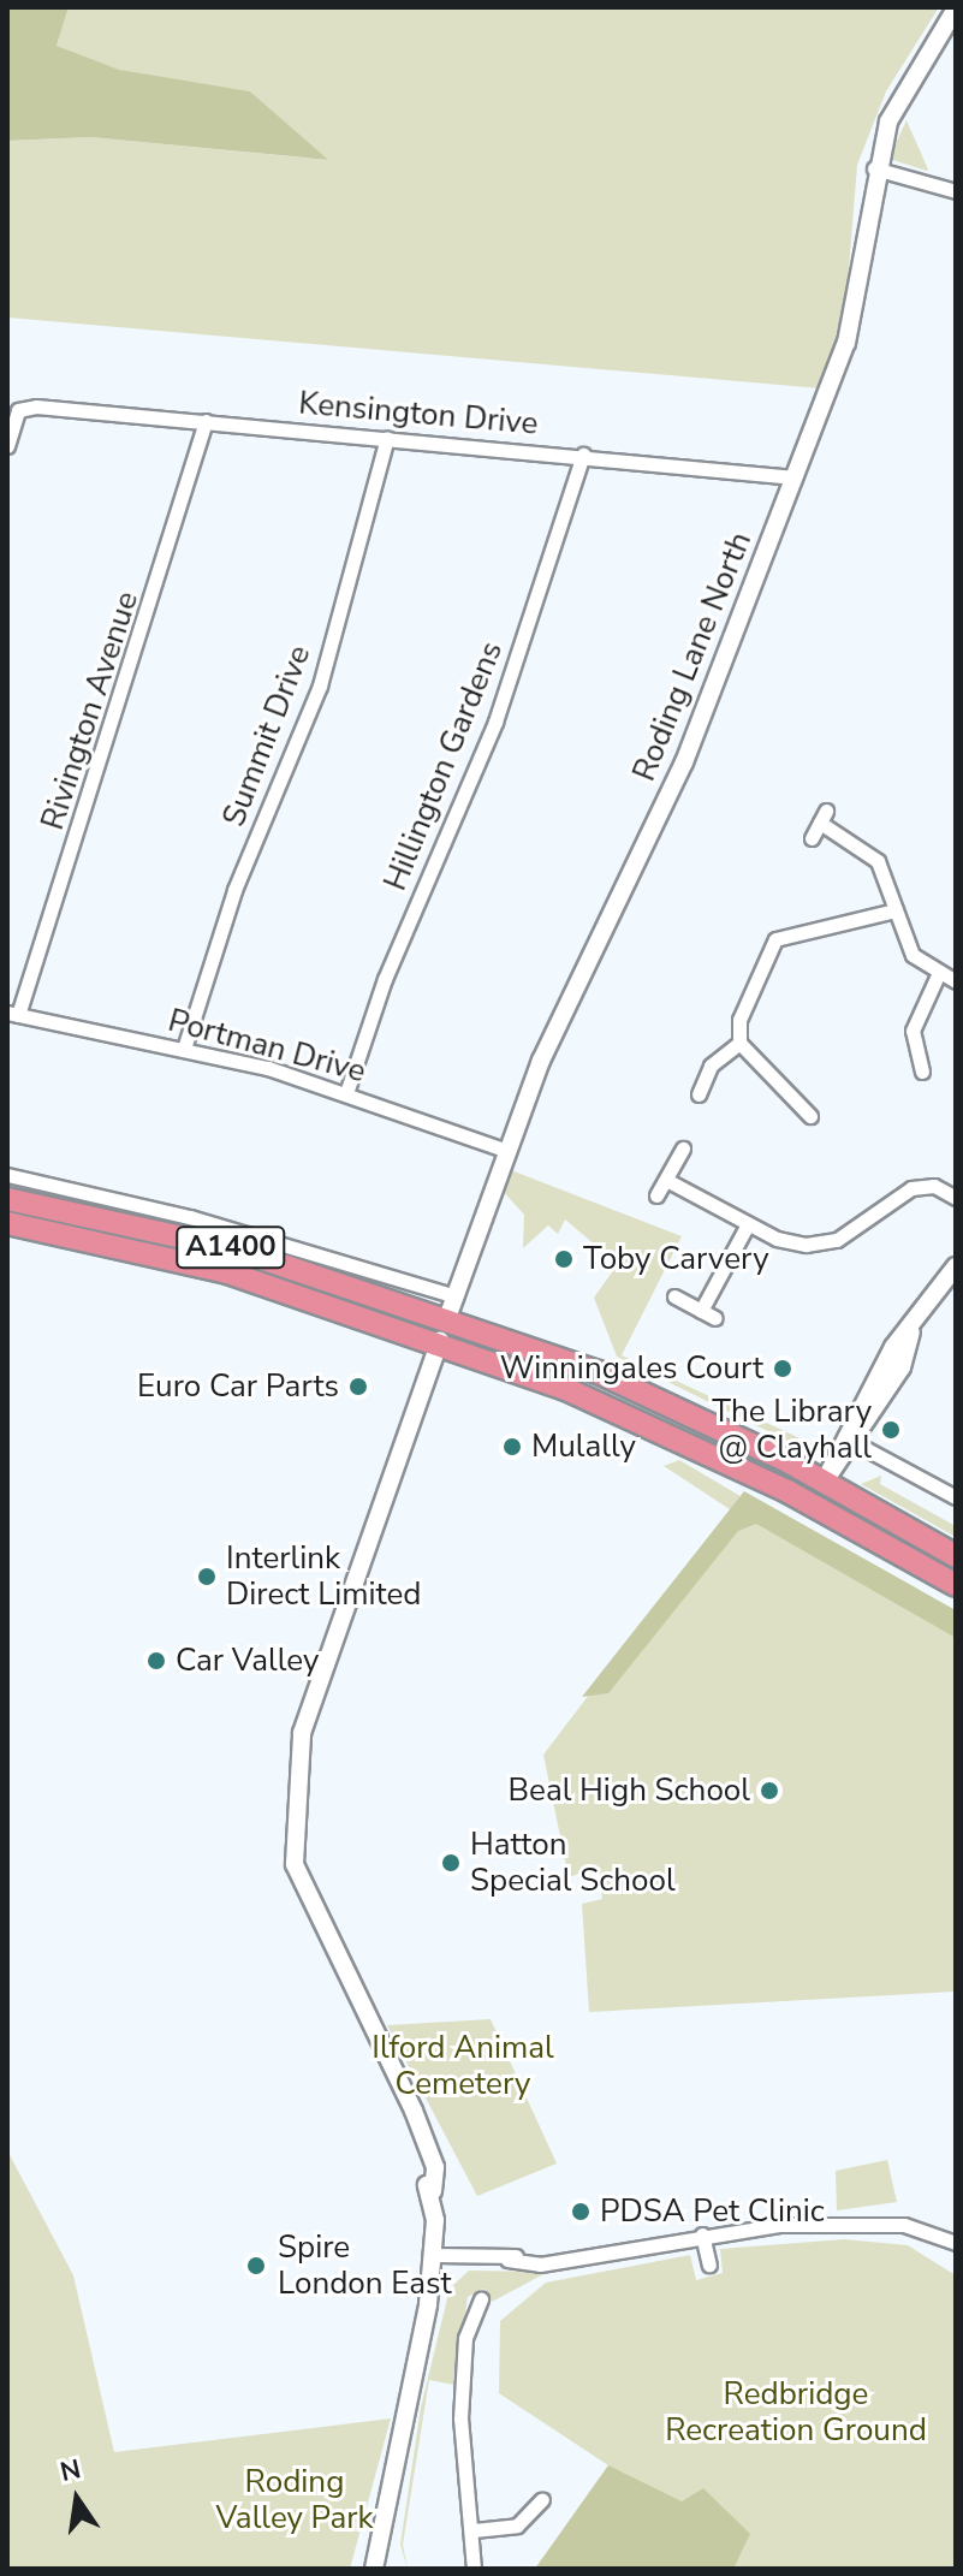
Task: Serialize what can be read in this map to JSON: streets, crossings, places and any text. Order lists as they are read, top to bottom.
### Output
{
  "streets": {
    "highway": ["A1400"],
    "street": [
      "Kensington Drive",
      "Roding Lane North",
      "Rivington Avenue",
      "Summit Drive",
      "Hillington Gardens",
      "Portman Drive"
    ]
  },
  "crossings": [
    ["Kensington Drive", "Roding Lane North"],
    ["Kensington Drive", "Rivington Avenue"],
    ["Kensington Drive", "Summit Drive"],
    ["Kensington Drive", "Hillington Gardens"],
    ["Roding Lane North", "Portman Drive"],
    ["Roding Lane North", "A1400"],
    ["Rivington Avenue", "Portman Drive"],
    ["Summit Drive", "Portman Drive"],
    ["Hillington Gardens", "Portman Drive"]
  ],
  "parks": ["Ilford Animal Cemetery", "Redbridge Recreation Ground", "Roding Valley Park"],
  "places": [
    "Toby Carvery",
    "Winningales Court",
    "Euro Car Parts",
    "The Library @ Clayhall",
    "Mulally",
    "Interlink Direct Limited",
    "Car Valley",
    "Beal High School",
    "Hatton Special School",
    "PDSA Pet Clinic",
    "Spire London East"
  ],
  "north": "top"
}
